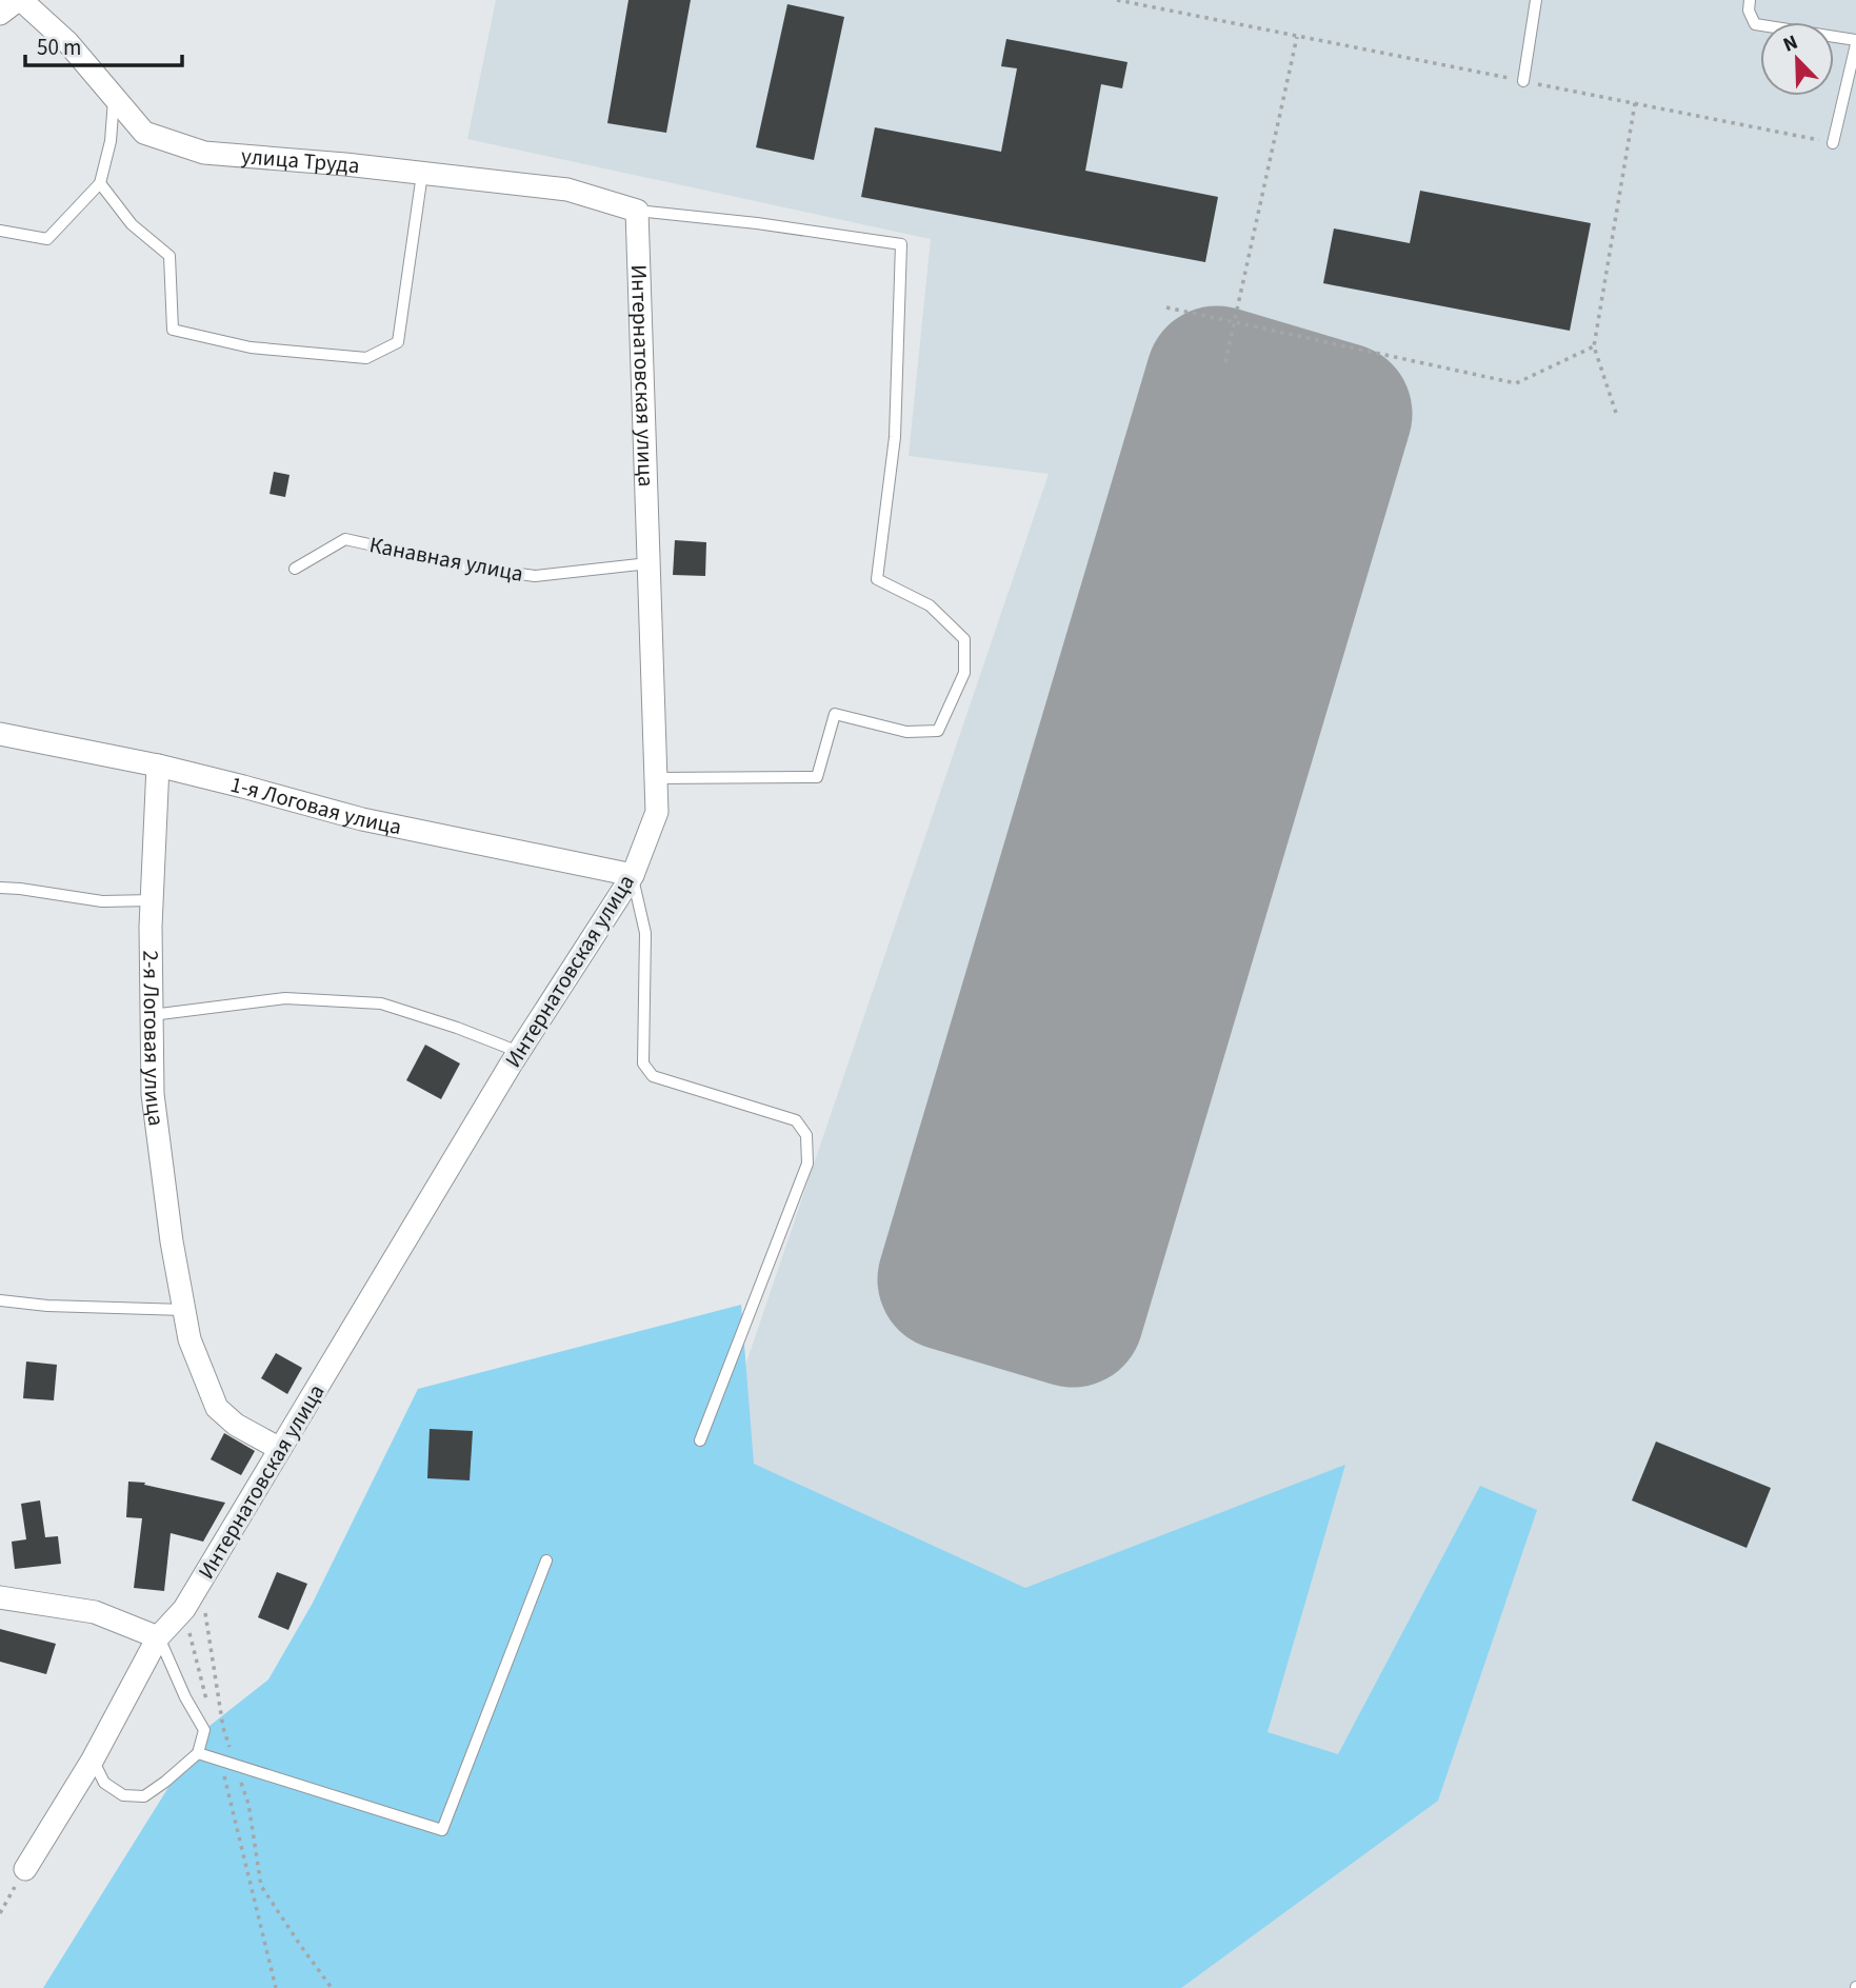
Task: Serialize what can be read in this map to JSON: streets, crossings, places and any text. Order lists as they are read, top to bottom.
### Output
{
  "streets": {
    "street": [
      "улица Труда",
      "Интернатовская улица",
      "1-я Логовая улица",
      "2-я Логовая улица"
    ],
    "lane": ["Канавная улица"]
  },
  "crossings": [
    ["улица Труда", "Интернатовская улица"],
    ["Интернатовская улица", "Канавная улица"],
    ["Интернатовская улица", "1-я Логовая улица"],
    ["Интернатовская улица", "2-я Логовая улица"],
    ["1-я Логовая улица", "2-я Логовая улица"]
  ],
  "scale_bar": "50 m",
  "north": "top left"
}
